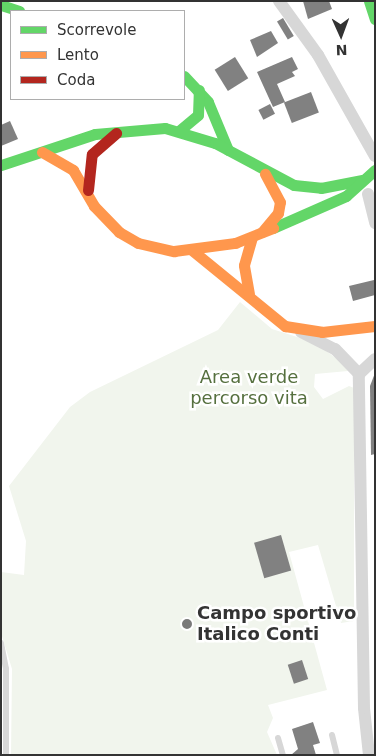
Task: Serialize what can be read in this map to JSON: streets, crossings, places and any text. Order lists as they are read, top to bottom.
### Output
{
  "parks": ["Area verde percorso vita"],
  "places": ["Campo sportivo Italico Conti"],
  "legend": ["Scorrevole", "Lento", "Coda"],
  "north": "bottom"
}
